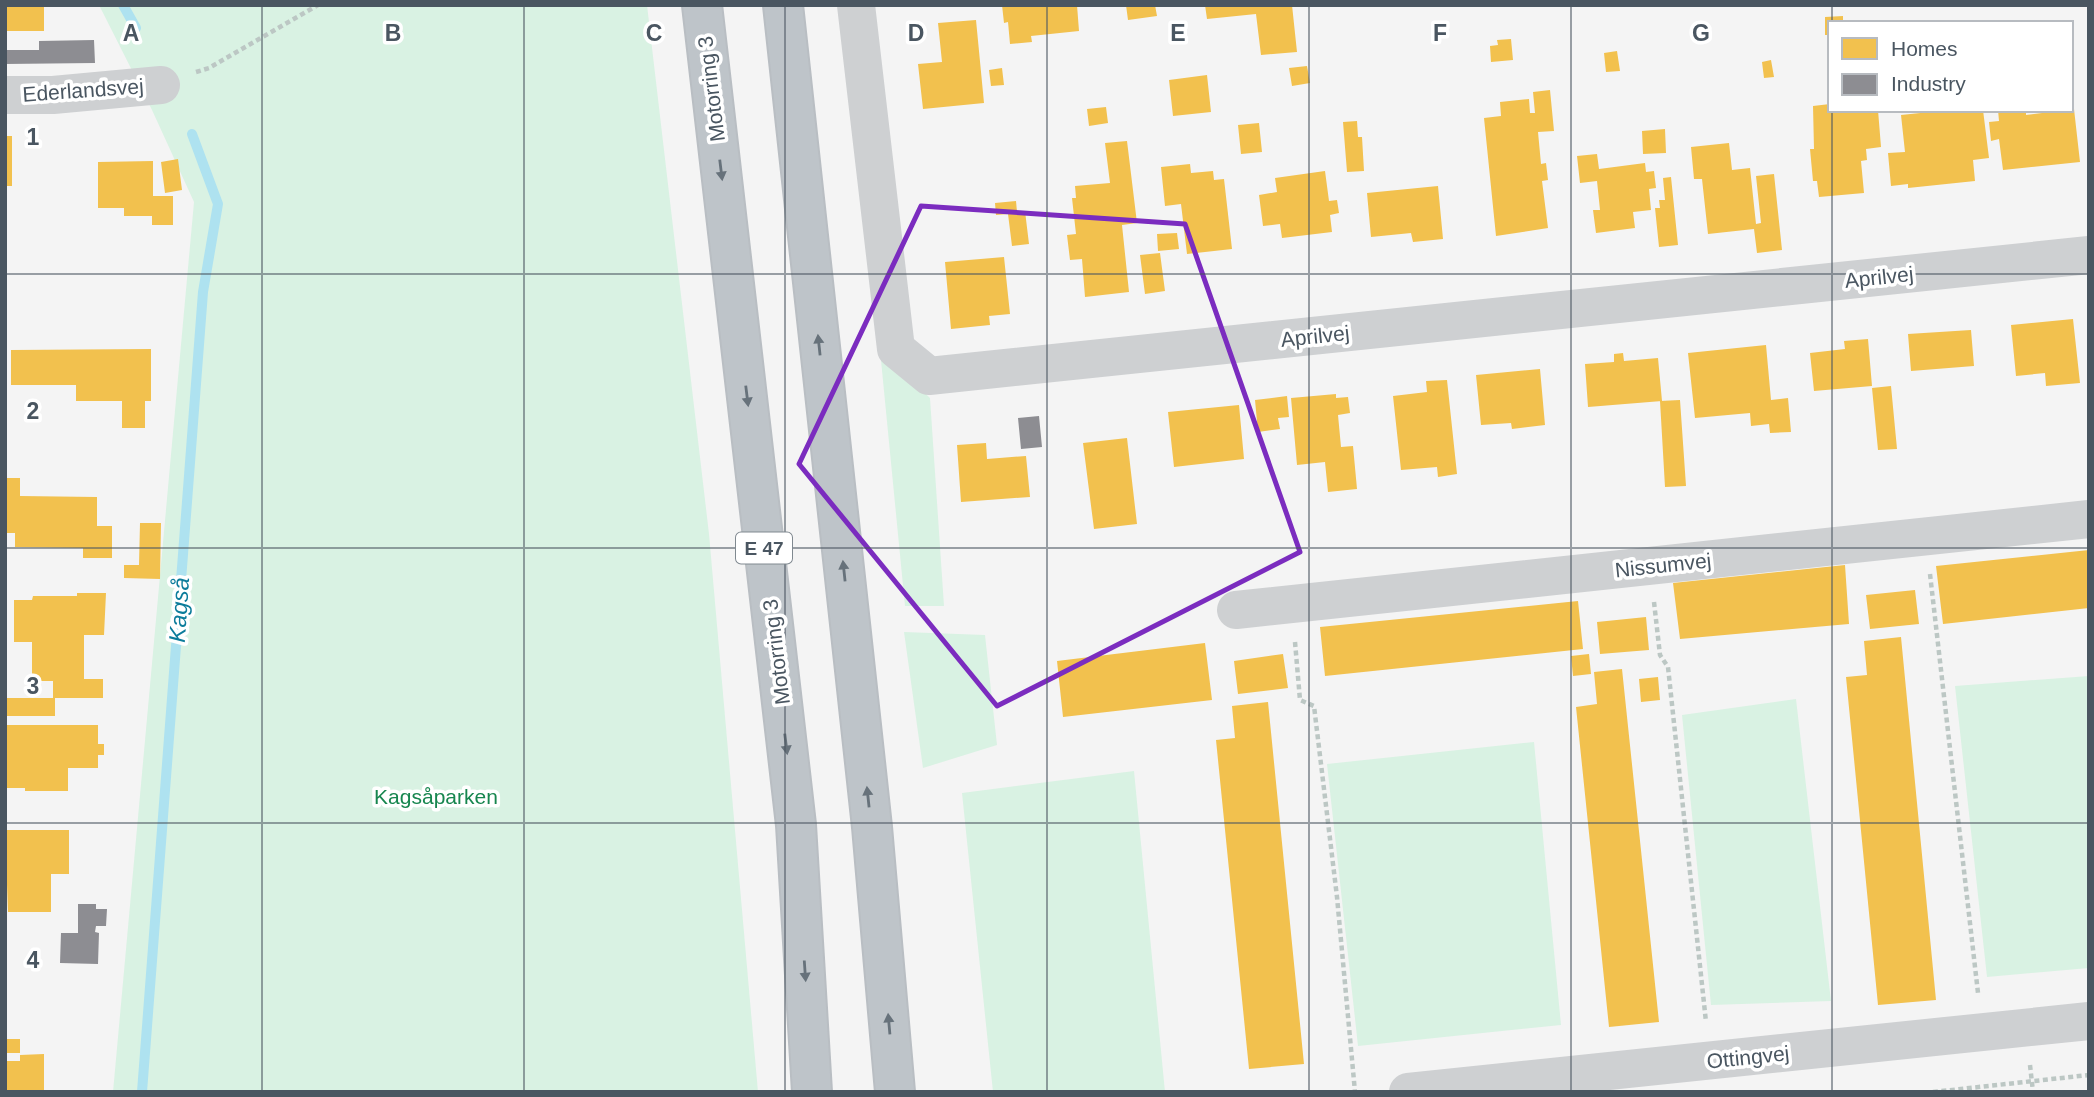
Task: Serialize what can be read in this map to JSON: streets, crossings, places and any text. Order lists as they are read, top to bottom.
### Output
{
  "streets": {
    "highway": ["Motorring 3", "E 47"],
    "street": [
      "Ederlandsvej",
      "Aprilvej",
      "Nissumvej",
      "Ottingvej"
    ]
  },
  "water": ["Kagså"],
  "parks": ["Kagsåparken"],
  "legend": ["Homes", "Industry"],
  "grid": {
    "columns": [
      "A",
      "B",
      "C",
      "D",
      "E",
      "F",
      "G"
    ],
    "rows": [
      "1",
      "2",
      "3",
      "4"
    ]
  }
}
